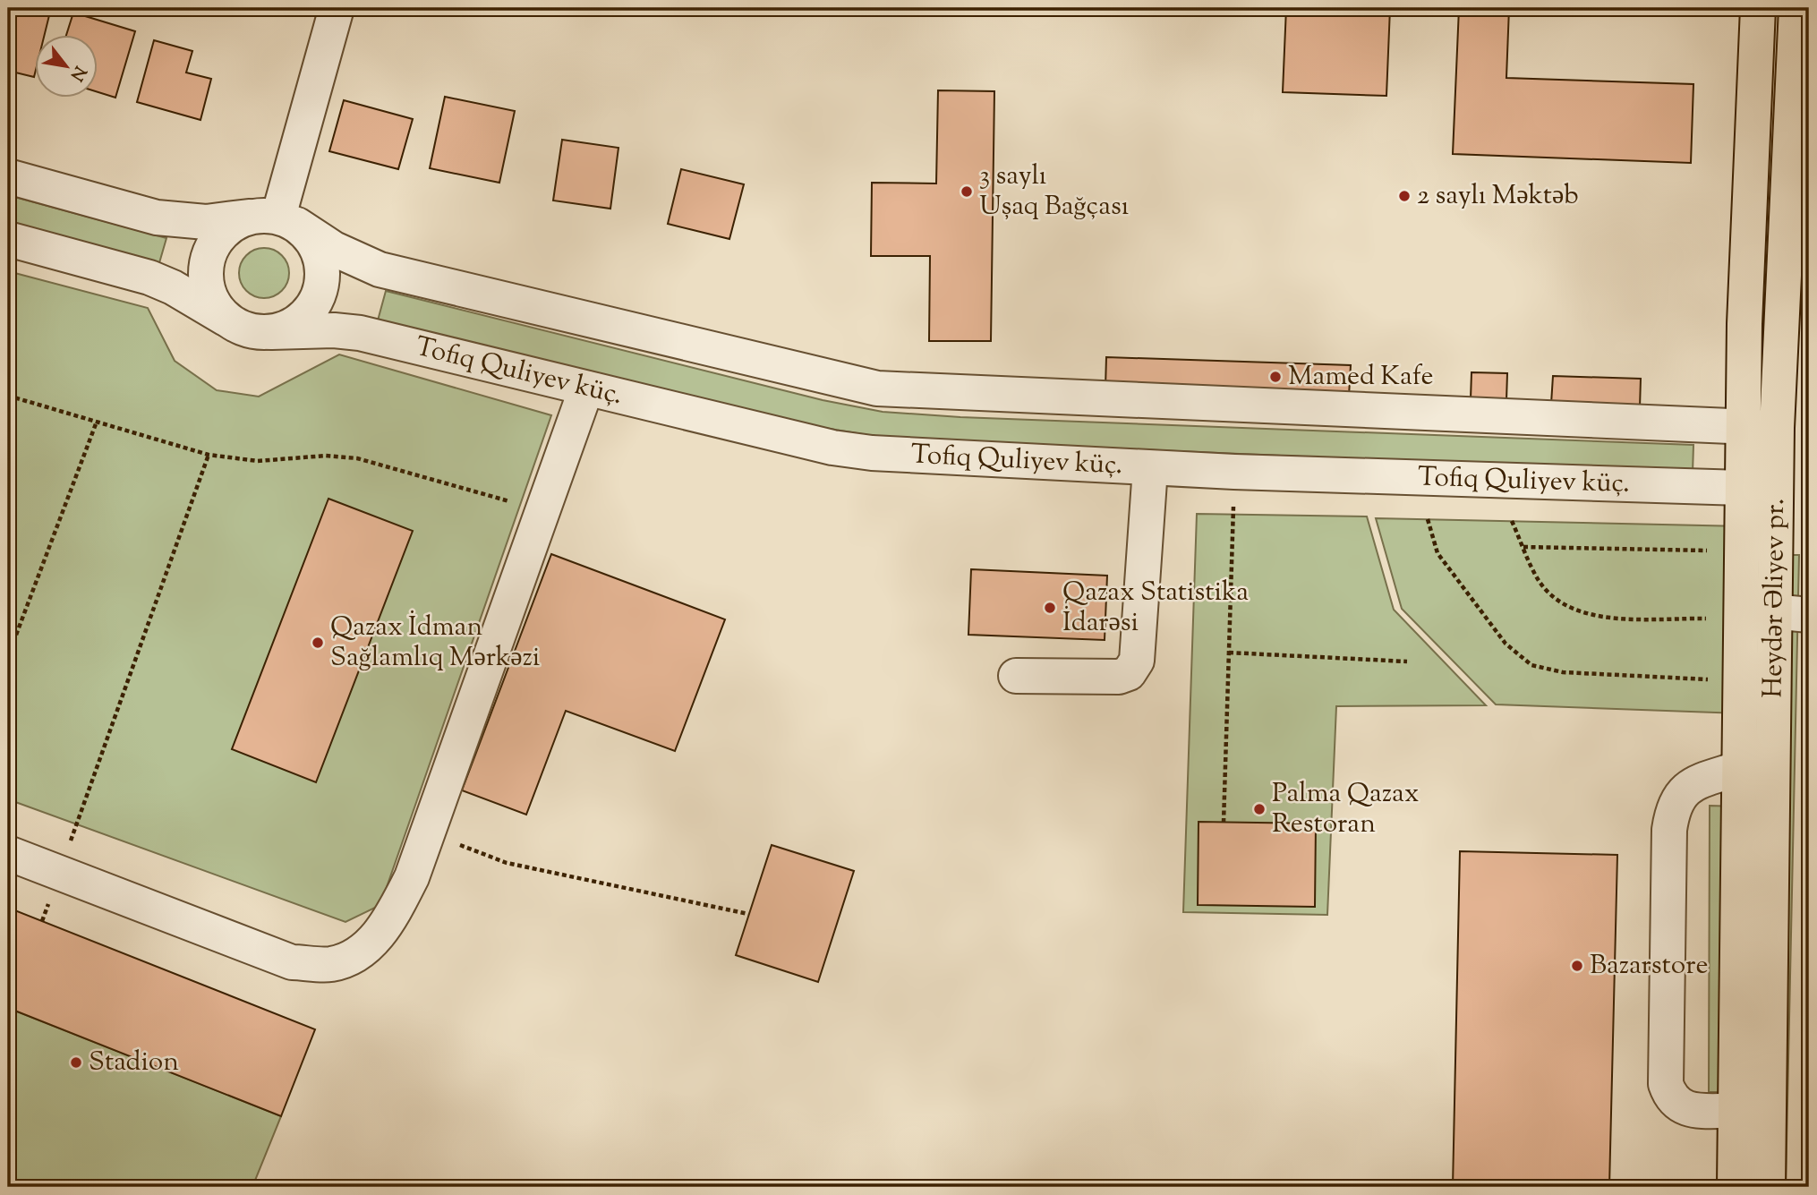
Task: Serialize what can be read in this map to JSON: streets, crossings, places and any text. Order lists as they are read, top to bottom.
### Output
{
  "streets": {
    "main road": ["Heydər Əliyev pr."],
    "street": ["Tofiq Quliyev küç."]
  },
  "crossings": [
    ["Tofiq Quliyev küç.", "Heydər Əliyev pr."]
  ],
  "places": [
    "3 saylı Uşaq Bağçası",
    "2 saylı Məktəb",
    "Mamed Kafe",
    "Qazax Statistika İdarəsi",
    "Qazax İdman Sağlamlıq Mərkəzi",
    "Palma Qazax Restoran",
    "Bazarstore",
    "Stadion"
  ],
  "north": "bottom right"
}
